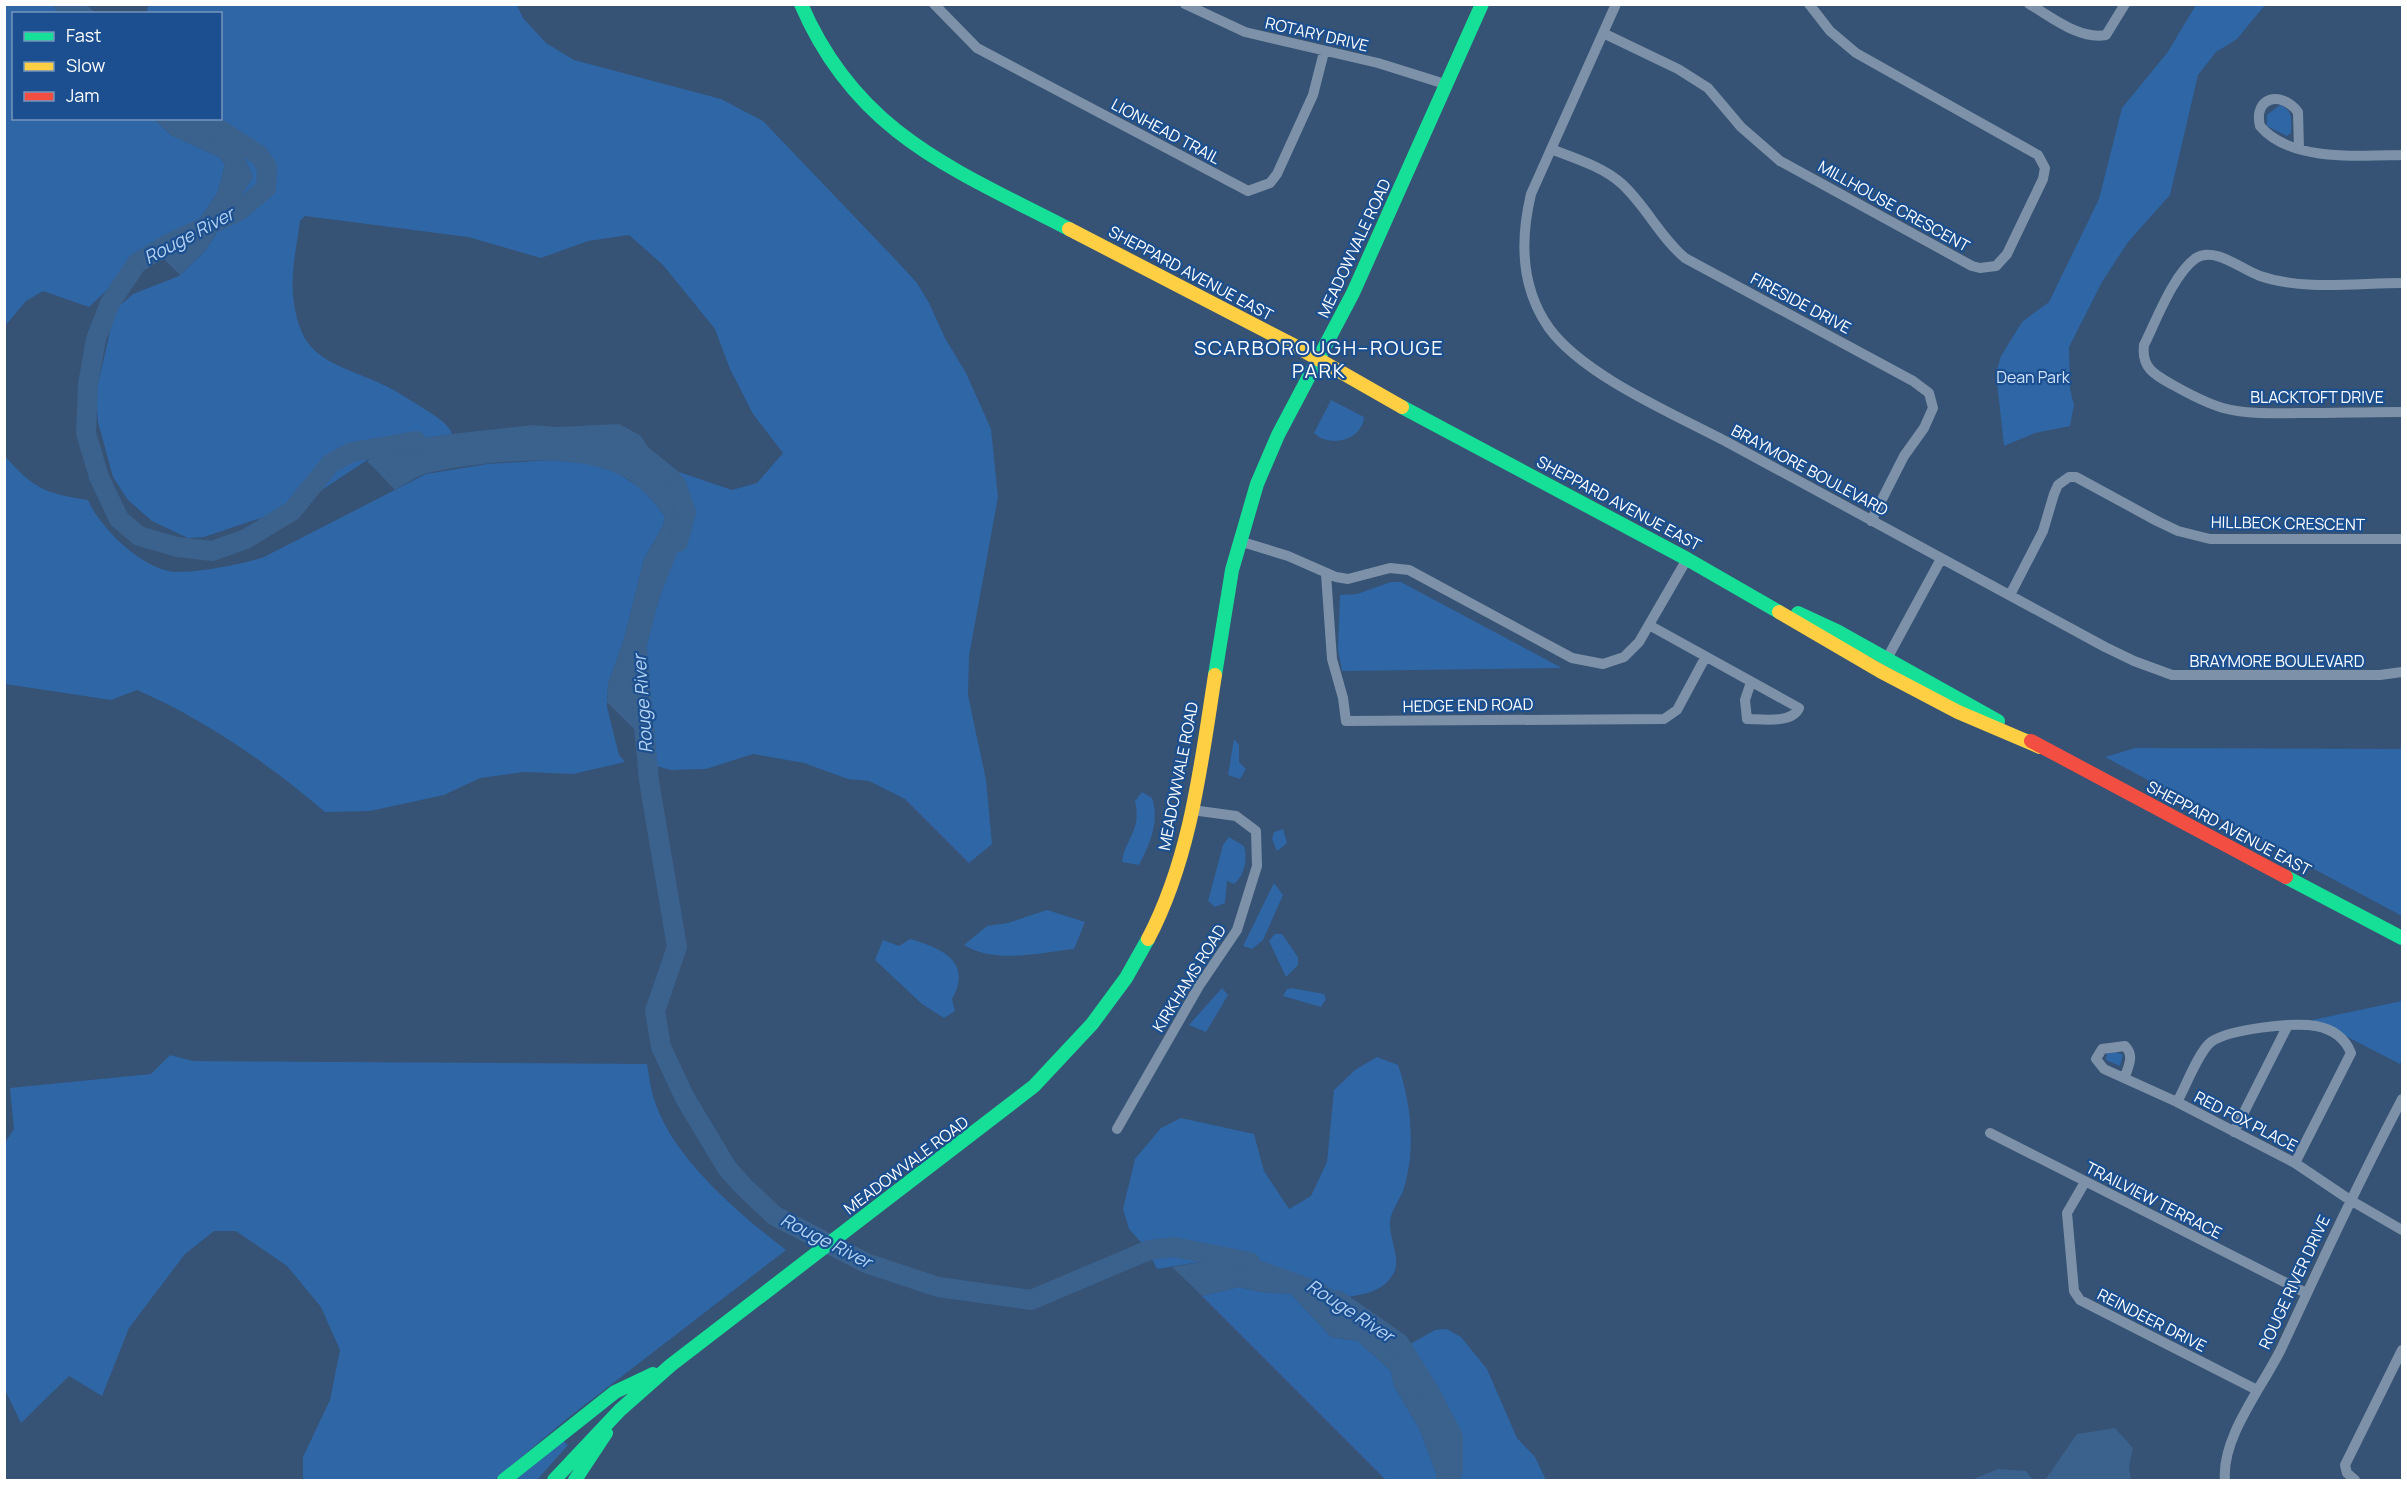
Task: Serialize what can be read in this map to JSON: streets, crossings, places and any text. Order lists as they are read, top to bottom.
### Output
{
  "streets": {
    "main road": ["MEADOWVALE ROAD", "SHEPPARD AVENUE EAST"],
    "street": [
      "ROTARY DRIVE",
      "LIONHEAD TRAIL",
      "MILLHOUSE CRESCENT",
      "FIRESIDE DRIVE",
      "BLACKTOFT DRIVE",
      "BRAYMORE BOULEVARD",
      "HILLBECK CRESCENT",
      "HEDGE END ROAD",
      "KIRKHAMS ROAD",
      "RED FOX PLACE",
      "TRAILVIEW TERRACE",
      "ROUGE RIVER DRIVE",
      "REINDEER DRIVE"
    ]
  },
  "crossings": [
    ["ROTARY DRIVE", "LIONHEAD TRAIL"],
    ["ROTARY DRIVE", "MEADOWVALE ROAD"],
    ["MILLHOUSE CRESCENT", "BRAYMORE BOULEVARD"],
    ["MEADOWVALE ROAD", "SHEPPARD AVENUE EAST"],
    ["MEADOWVALE ROAD", "KIRKHAMS ROAD"],
    ["FIRESIDE DRIVE", "BRAYMORE BOULEVARD"],
    ["BRAYMORE BOULEVARD", "HILLBECK CRESCENT"],
    ["RED FOX PLACE", "ROUGE RIVER DRIVE"],
    ["TRAILVIEW TERRACE", "ROUGE RIVER DRIVE"],
    ["TRAILVIEW TERRACE", "REINDEER DRIVE"],
    ["ROUGE RIVER DRIVE", "REINDEER DRIVE"]
  ],
  "districts": ["SCARBOROUGH–ROUGE PARK"],
  "water": ["Rouge River"],
  "parks": ["Dean Park"],
  "legend": ["Fast", "Slow", "Jam"]
}
